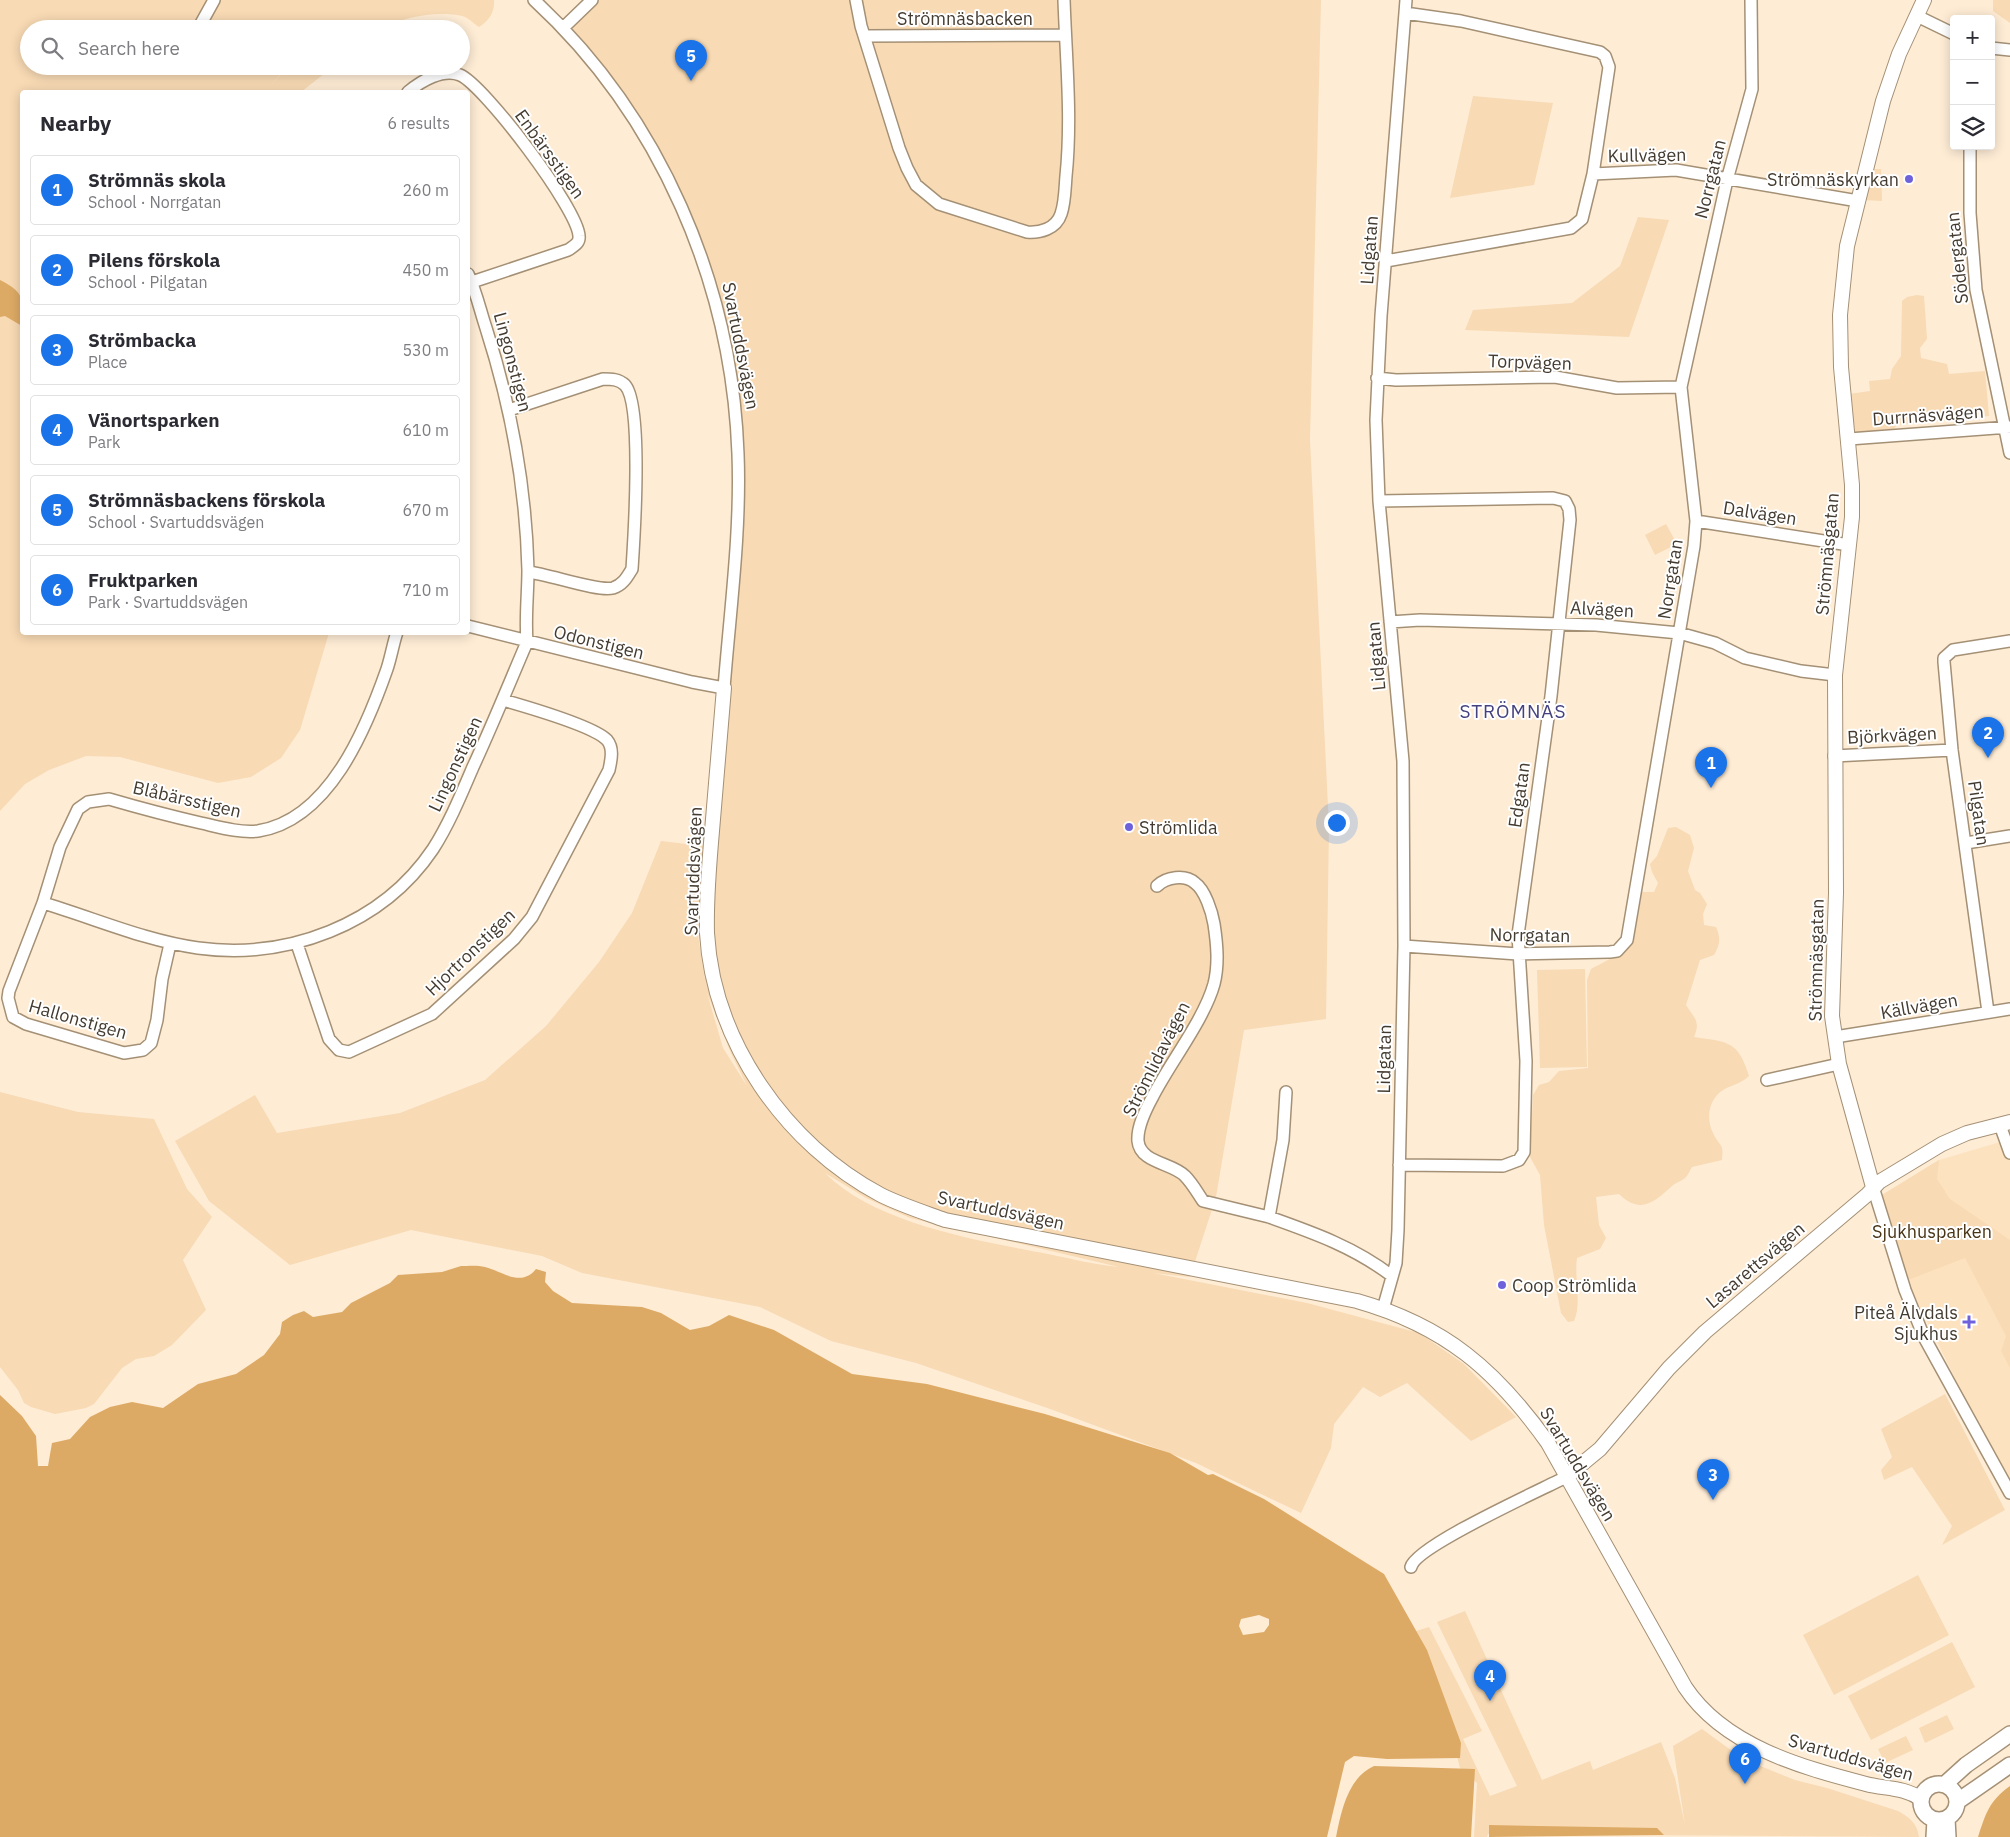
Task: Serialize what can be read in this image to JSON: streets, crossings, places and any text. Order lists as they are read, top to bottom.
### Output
{
  "streets": {
    "street": [
      "Strömnäsbacken",
      "Enbärsstigen",
      "Kullvägen",
      "Norrgatan",
      "Lidgatan",
      "Södergatan",
      "Svartuddsvägen",
      "Lingonstigen",
      "Torpvägen",
      "Durrnäsvägen",
      "Dalvägen",
      "Strömnäsgatan",
      "Alvägen",
      "Odonstigen",
      "Björkvägen",
      "Edgatan",
      "Blåbärsstigen",
      "Pilgatan",
      "Hjortronstigen",
      "Källvägen",
      "Hallonstigen",
      "Strömlidavägen",
      "Lasarettsvägen"
    ]
  },
  "crossings": [
    ["Enbärsstigen", "Lingonstigen"],
    ["Kullvägen", "Norrgatan"],
    ["Kullvägen", "Lidgatan"],
    ["Kullvägen", "Strömnäsgatan"],
    ["Norrgatan", "Lidgatan"],
    ["Norrgatan", "Torpvägen"],
    ["Norrgatan", "Dalvägen"],
    ["Norrgatan", "Alvägen"],
    ["Norrgatan", "Edgatan"],
    ["Lidgatan", "Svartuddsvägen"],
    ["Lidgatan", "Torpvägen"],
    ["Lidgatan", "Alvägen"],
    ["Lidgatan", "Edgatan"],
    ["Lidgatan", "Strömlidavägen"],
    ["Södergatan", "Durrnäsvägen"],
    ["Svartuddsvägen", "Odonstigen"],
    ["Svartuddsvägen", "Lasarettsvägen"],
    ["Lingonstigen", "Odonstigen"],
    ["Lingonstigen", "Blåbärsstigen"],
    ["Lingonstigen", "Hjortronstigen"],
    ["Lingonstigen", "Hallonstigen"],
    ["Durrnäsvägen", "Strömnäsgatan"],
    ["Dalvägen", "Strömnäsgatan"],
    ["Strömnäsgatan", "Alvägen"],
    ["Strömnäsgatan", "Björkvägen"],
    ["Strömnäsgatan", "Källvägen"],
    ["Strömnäsgatan", "Lasarettsvägen"],
    ["Alvägen", "Edgatan"],
    ["Björkvägen", "Pilgatan"],
    ["Blåbärsstigen", "Hallonstigen"],
    ["Pilgatan", "Källvägen"]
  ],
  "districts": ["STRÖMNÄS"],
  "parks": ["Sjukhusparken"],
  "places": {
    "other": ["Strömnäskyrkan", "Strömlida", "Coop Strömlida"],
    "health": ["Piteå Älvdals Sjukhus"]
  },
  "page": {
    "map_buttons": ["+", "−"],
    "search": "Search here",
    "pins": [
      "5",
      "2",
      "1",
      "3",
      "4",
      "6"
    ],
    "heading": ["Nearby", "6 results"],
    "list": [
      {
        "mark": "1",
        "name": "Strömnäs skola",
        "note": "School · Norrgatan",
        "value": "260 m"
      },
      {
        "mark": "2",
        "name": "Pilens förskola",
        "note": "School · Pilgatan",
        "value": "450 m"
      },
      {
        "mark": "3",
        "name": "Strömbacka",
        "note": "Place",
        "value": "530 m"
      },
      {
        "mark": "4",
        "name": "Vänortsparken",
        "note": "Park",
        "value": "610 m"
      },
      {
        "mark": "5",
        "name": "Strömnäsbackens förskola",
        "note": "School · Svartuddsvägen",
        "value": "670 m"
      },
      {
        "mark": "6",
        "name": "Fruktparken",
        "note": "Park · Svartuddsvägen",
        "value": "710 m"
      }
    ]
  }
}
